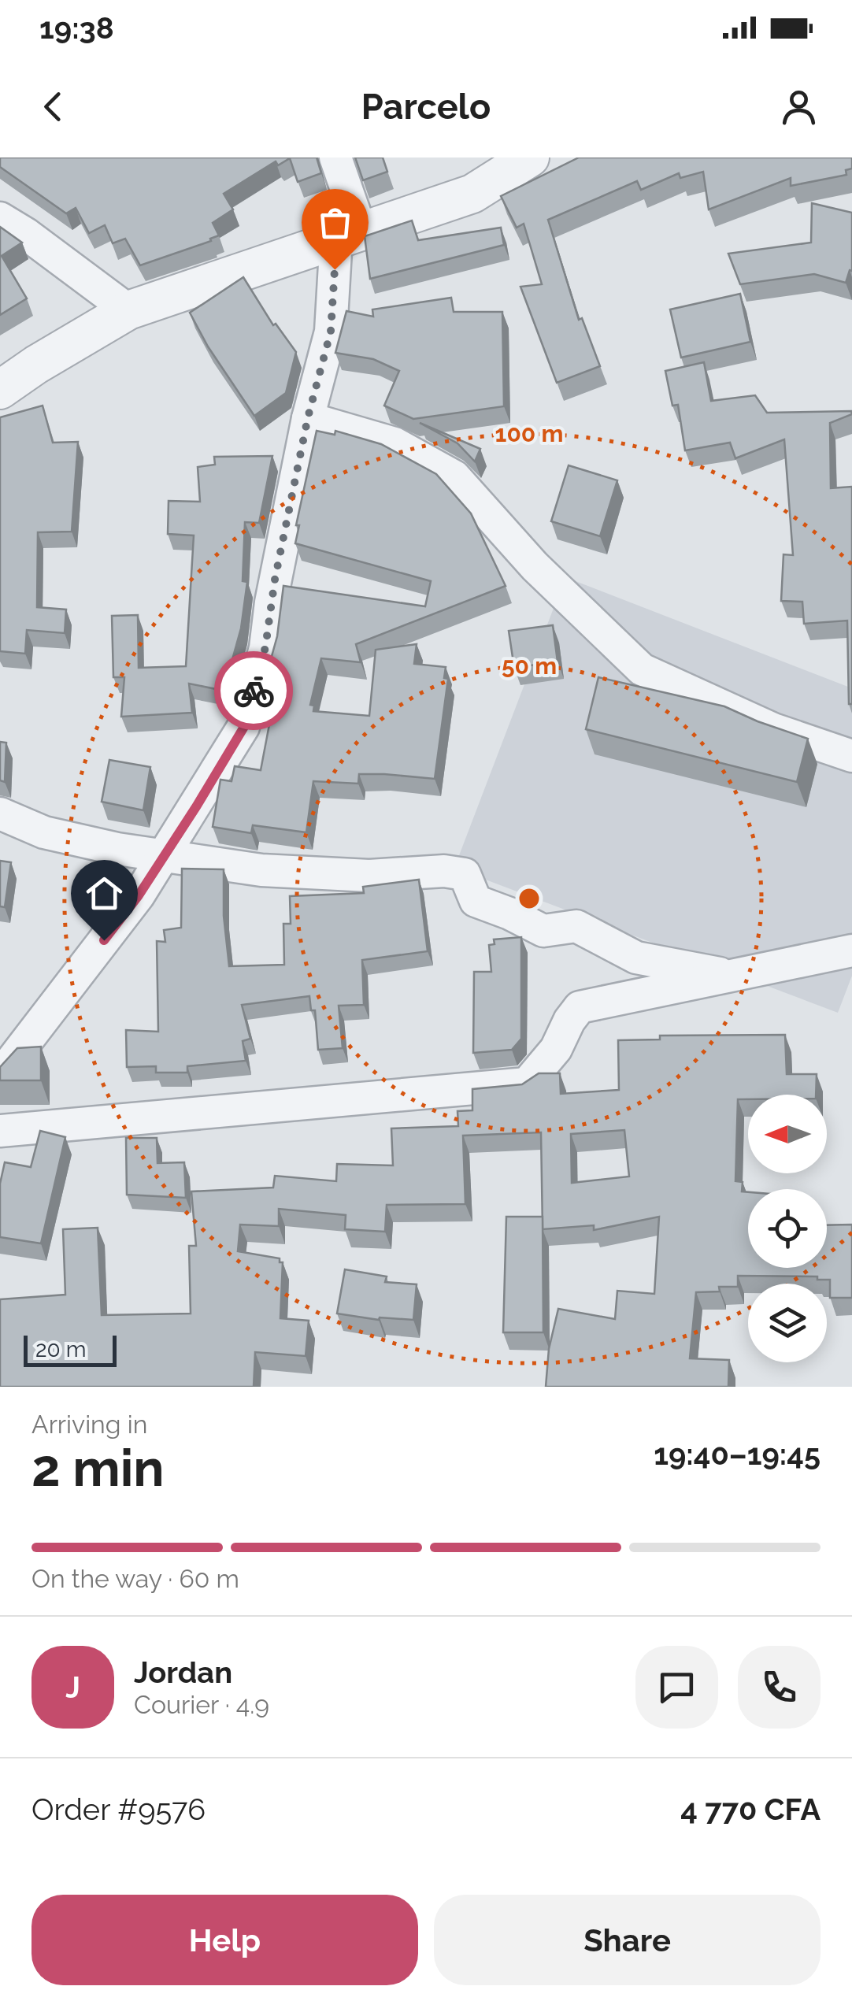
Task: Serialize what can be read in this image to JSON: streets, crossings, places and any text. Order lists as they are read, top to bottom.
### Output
{
  "scale_bar": "20 m",
  "north": "left",
  "page": {
    "status": "19:38",
    "header": "Parcelo",
    "scale": "20 m",
    "heading": ["2 min", "Arriving in", "19:40–19:45"],
    "panel": [
      "Jordan",
      "Courier · 4.9",
      "Order #9576",
      "4 770 CFA"
    ],
    "bar": "On the way · 60 m",
    "round": "J",
    "buttons": ["Help", "Share"]
  },
  "rings": ["100 m", "50 m"]
}
